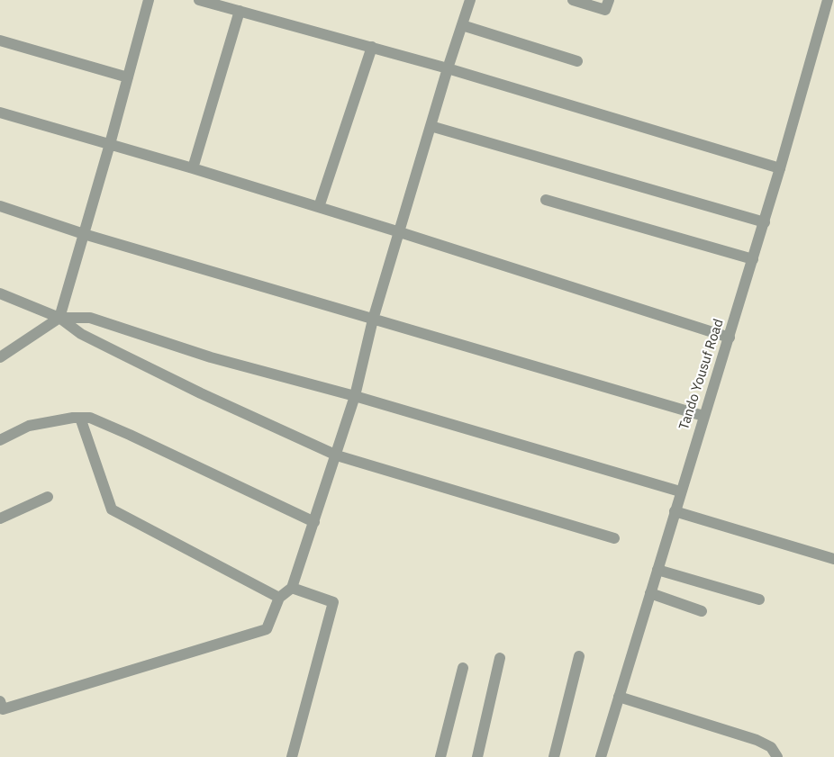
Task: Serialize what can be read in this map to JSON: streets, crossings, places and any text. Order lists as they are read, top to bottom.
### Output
{
  "streets": {
    "street": ["Tando Yousuf Road"]
  }
}
